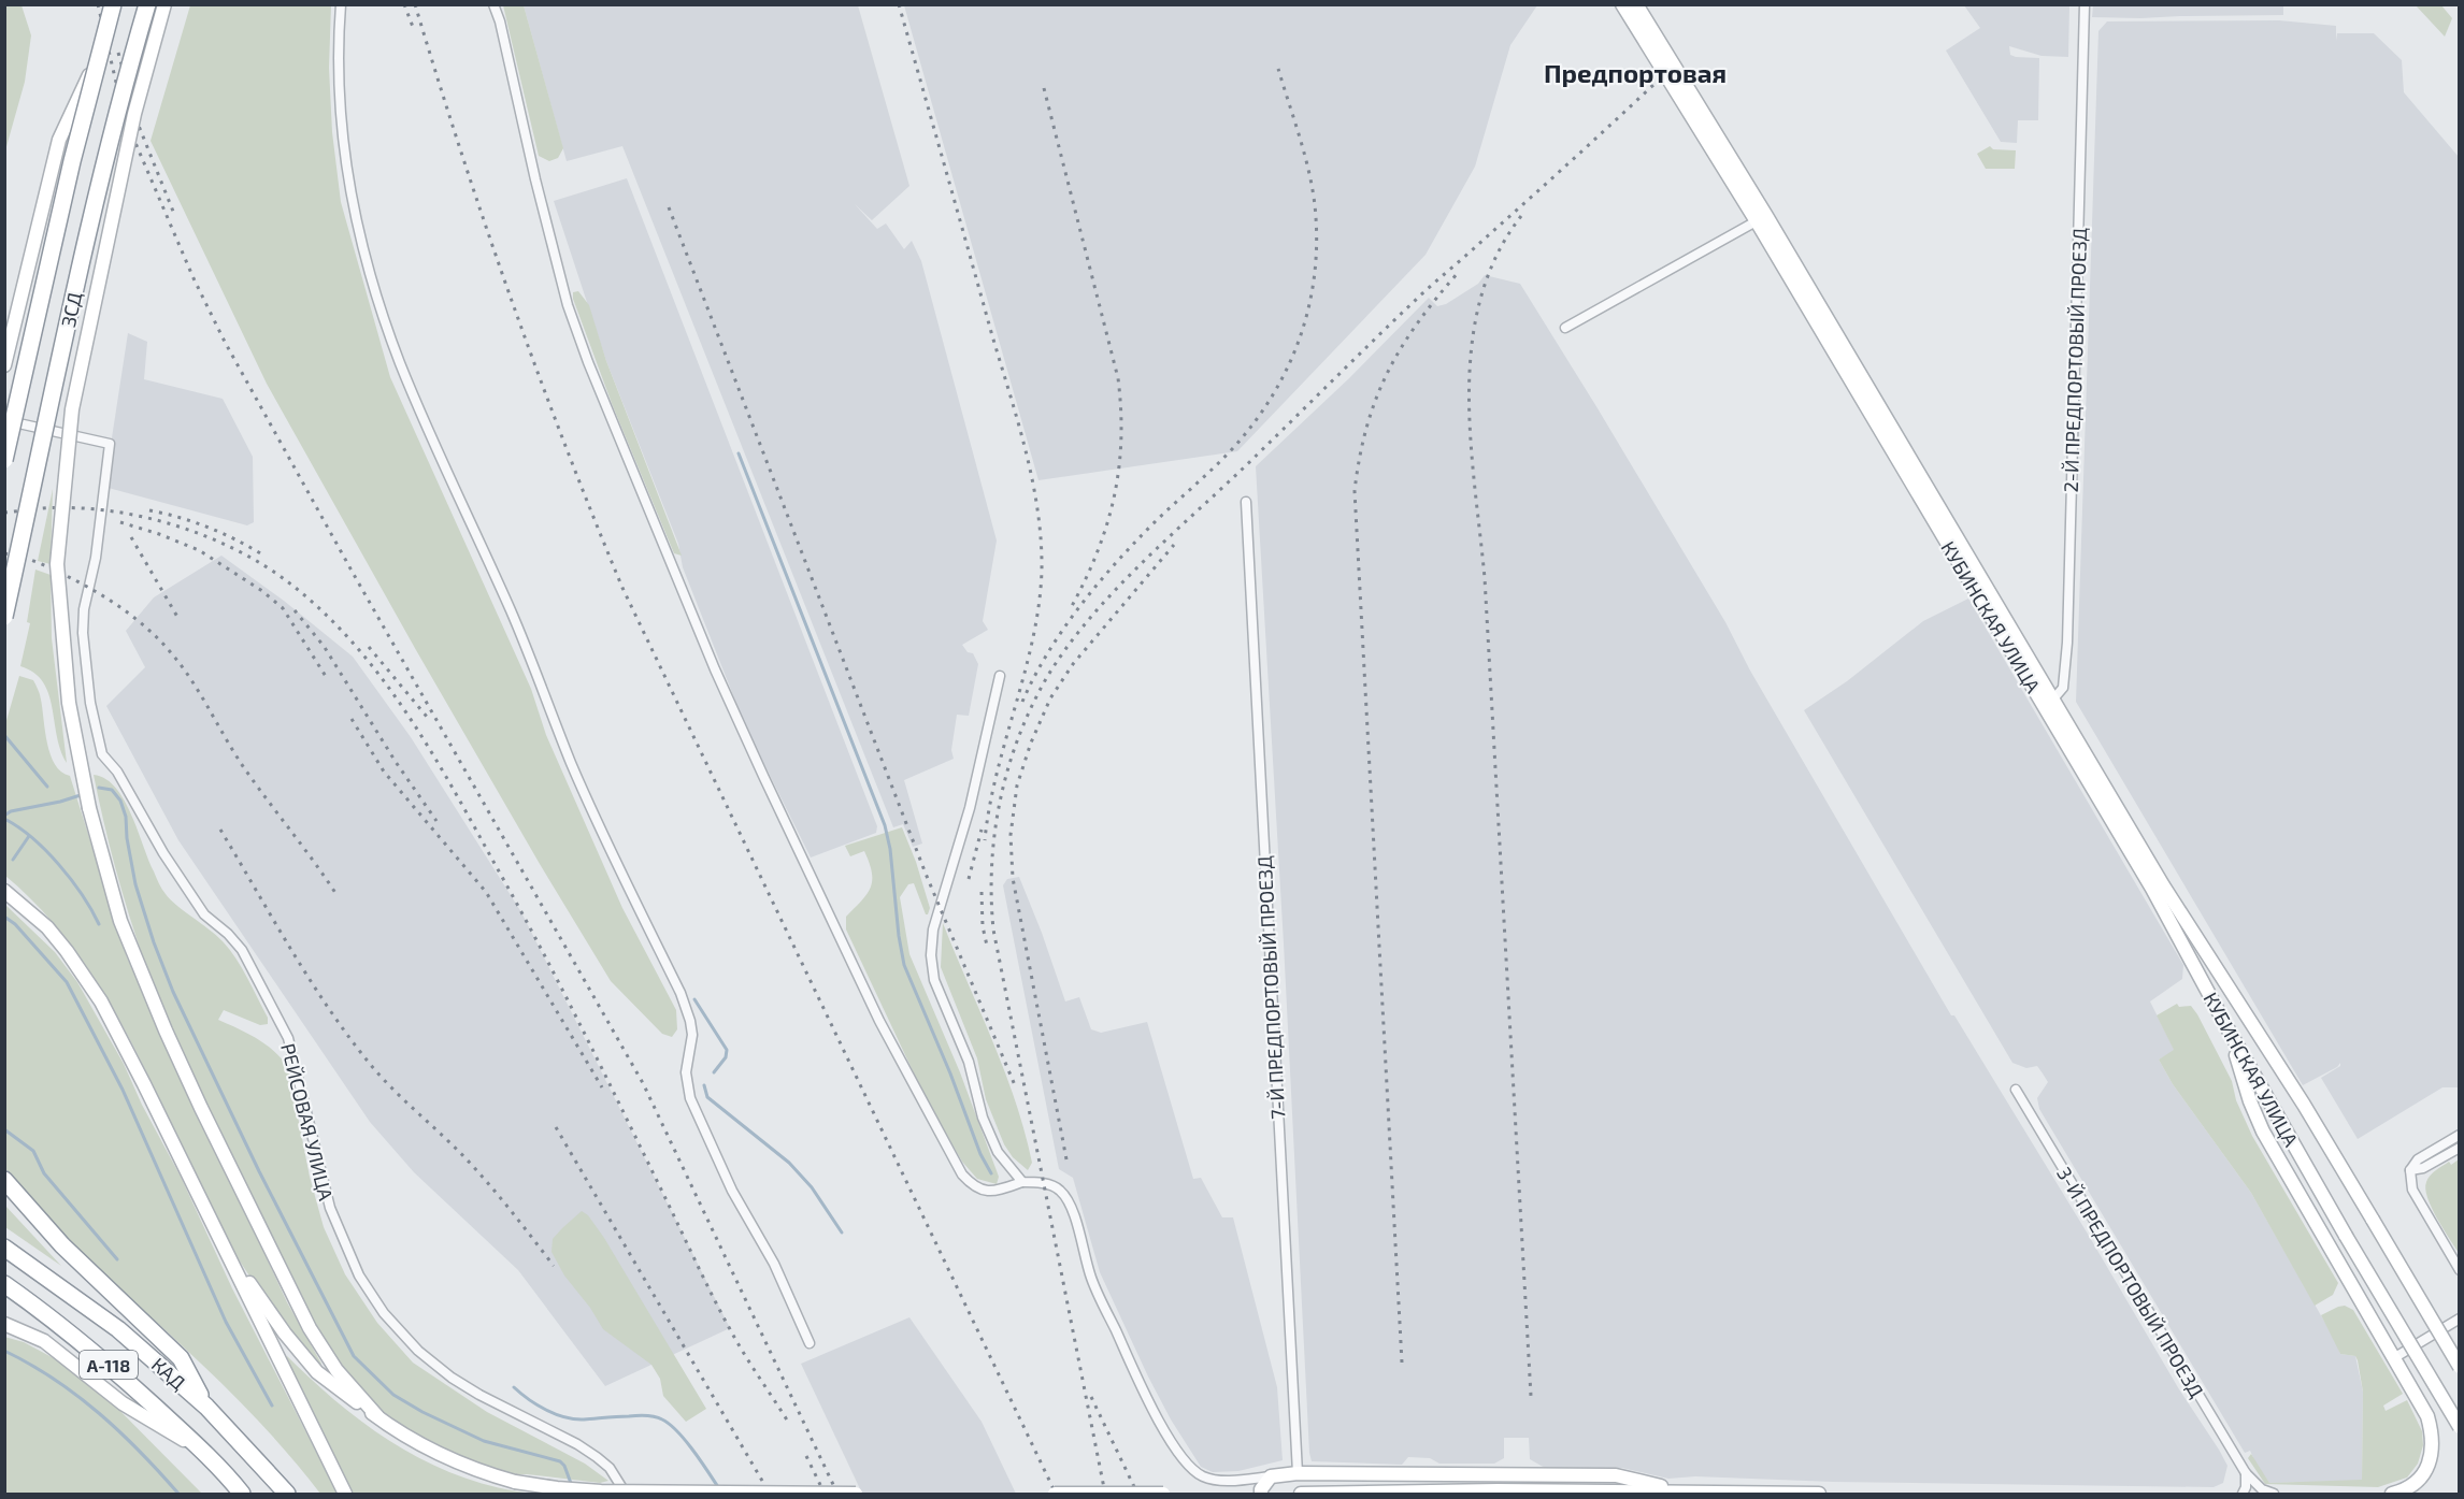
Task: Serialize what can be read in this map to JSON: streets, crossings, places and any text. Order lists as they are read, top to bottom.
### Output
{
  "streets": {
    "highway": ["ЗСД", "А-118", "КАД"],
    "main road": ["КУБИНСКАЯ УЛИЦА"],
    "street": [
      "2-Й ПРЕДПОРТОВЫЙ ПРОЕЗД",
      "7-Й ПРЕДПОРТОВЫЙ ПРОЕЗД",
      "РЕЙСОВАЯ УЛИЦА",
      "3-Й ПРЕДПОРТОВЫЙ ПРОЕЗД"
    ]
  },
  "crossings": [
    ["2-Й ПРЕДПОРТОВЫЙ ПРОЕЗД", "КУБИНСКАЯ УЛИЦА"]
  ],
  "districts": ["Предпортовая"]
}
